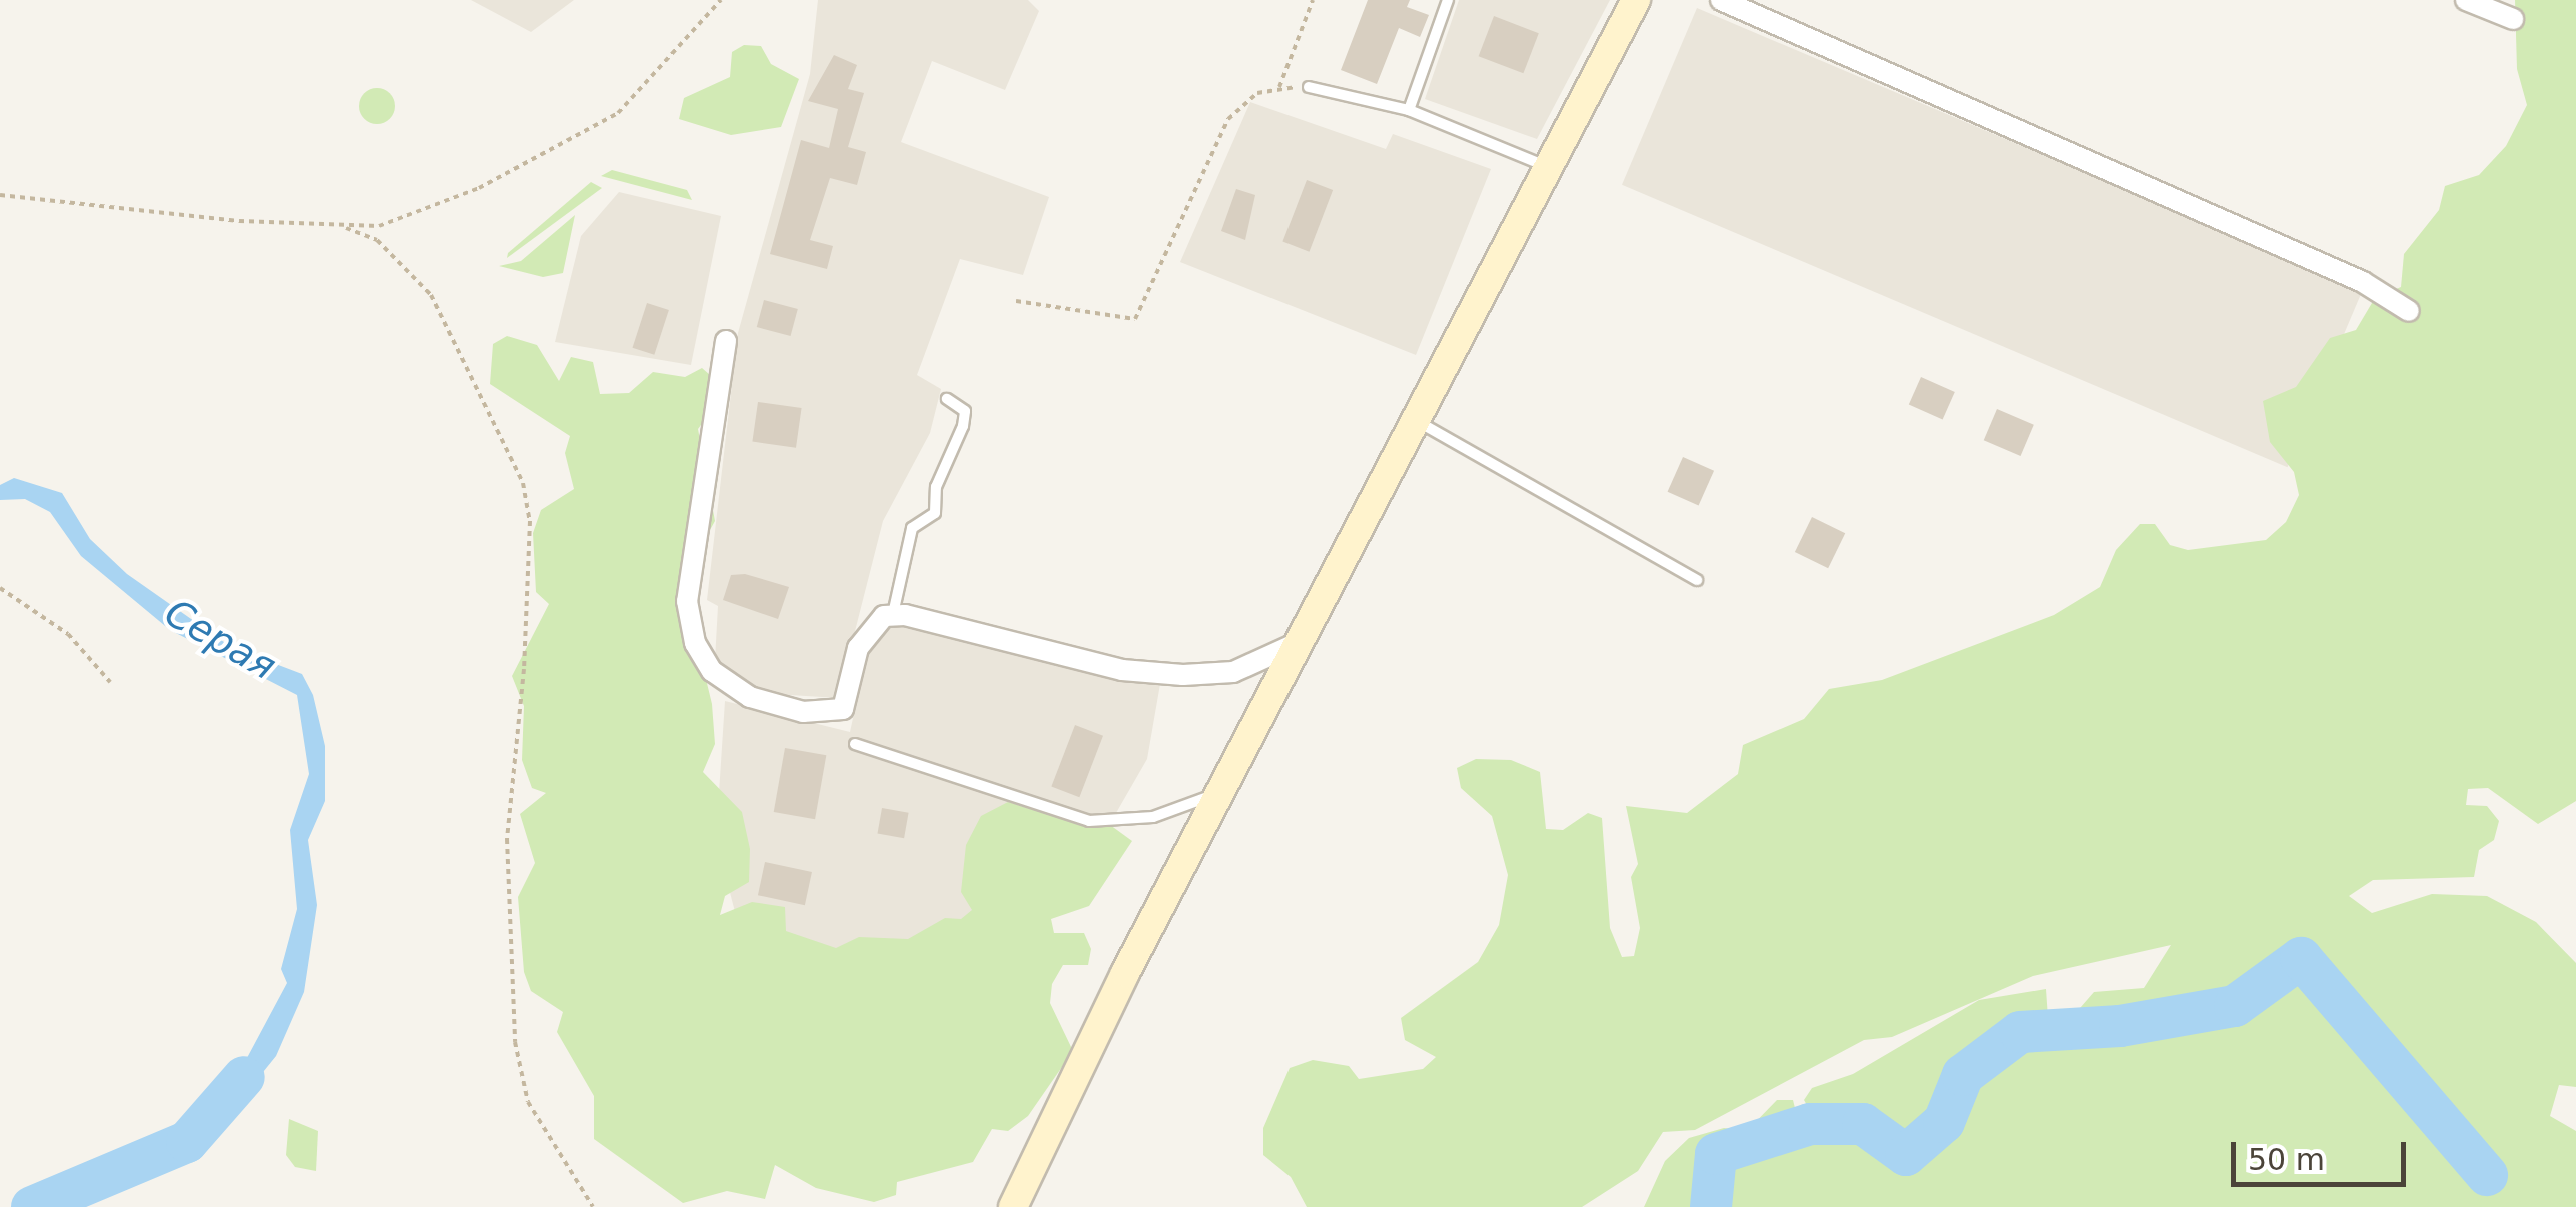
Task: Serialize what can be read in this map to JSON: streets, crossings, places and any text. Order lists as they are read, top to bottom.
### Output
{
  "water": ["Серая"],
  "scale_bar": "50 m"
}
